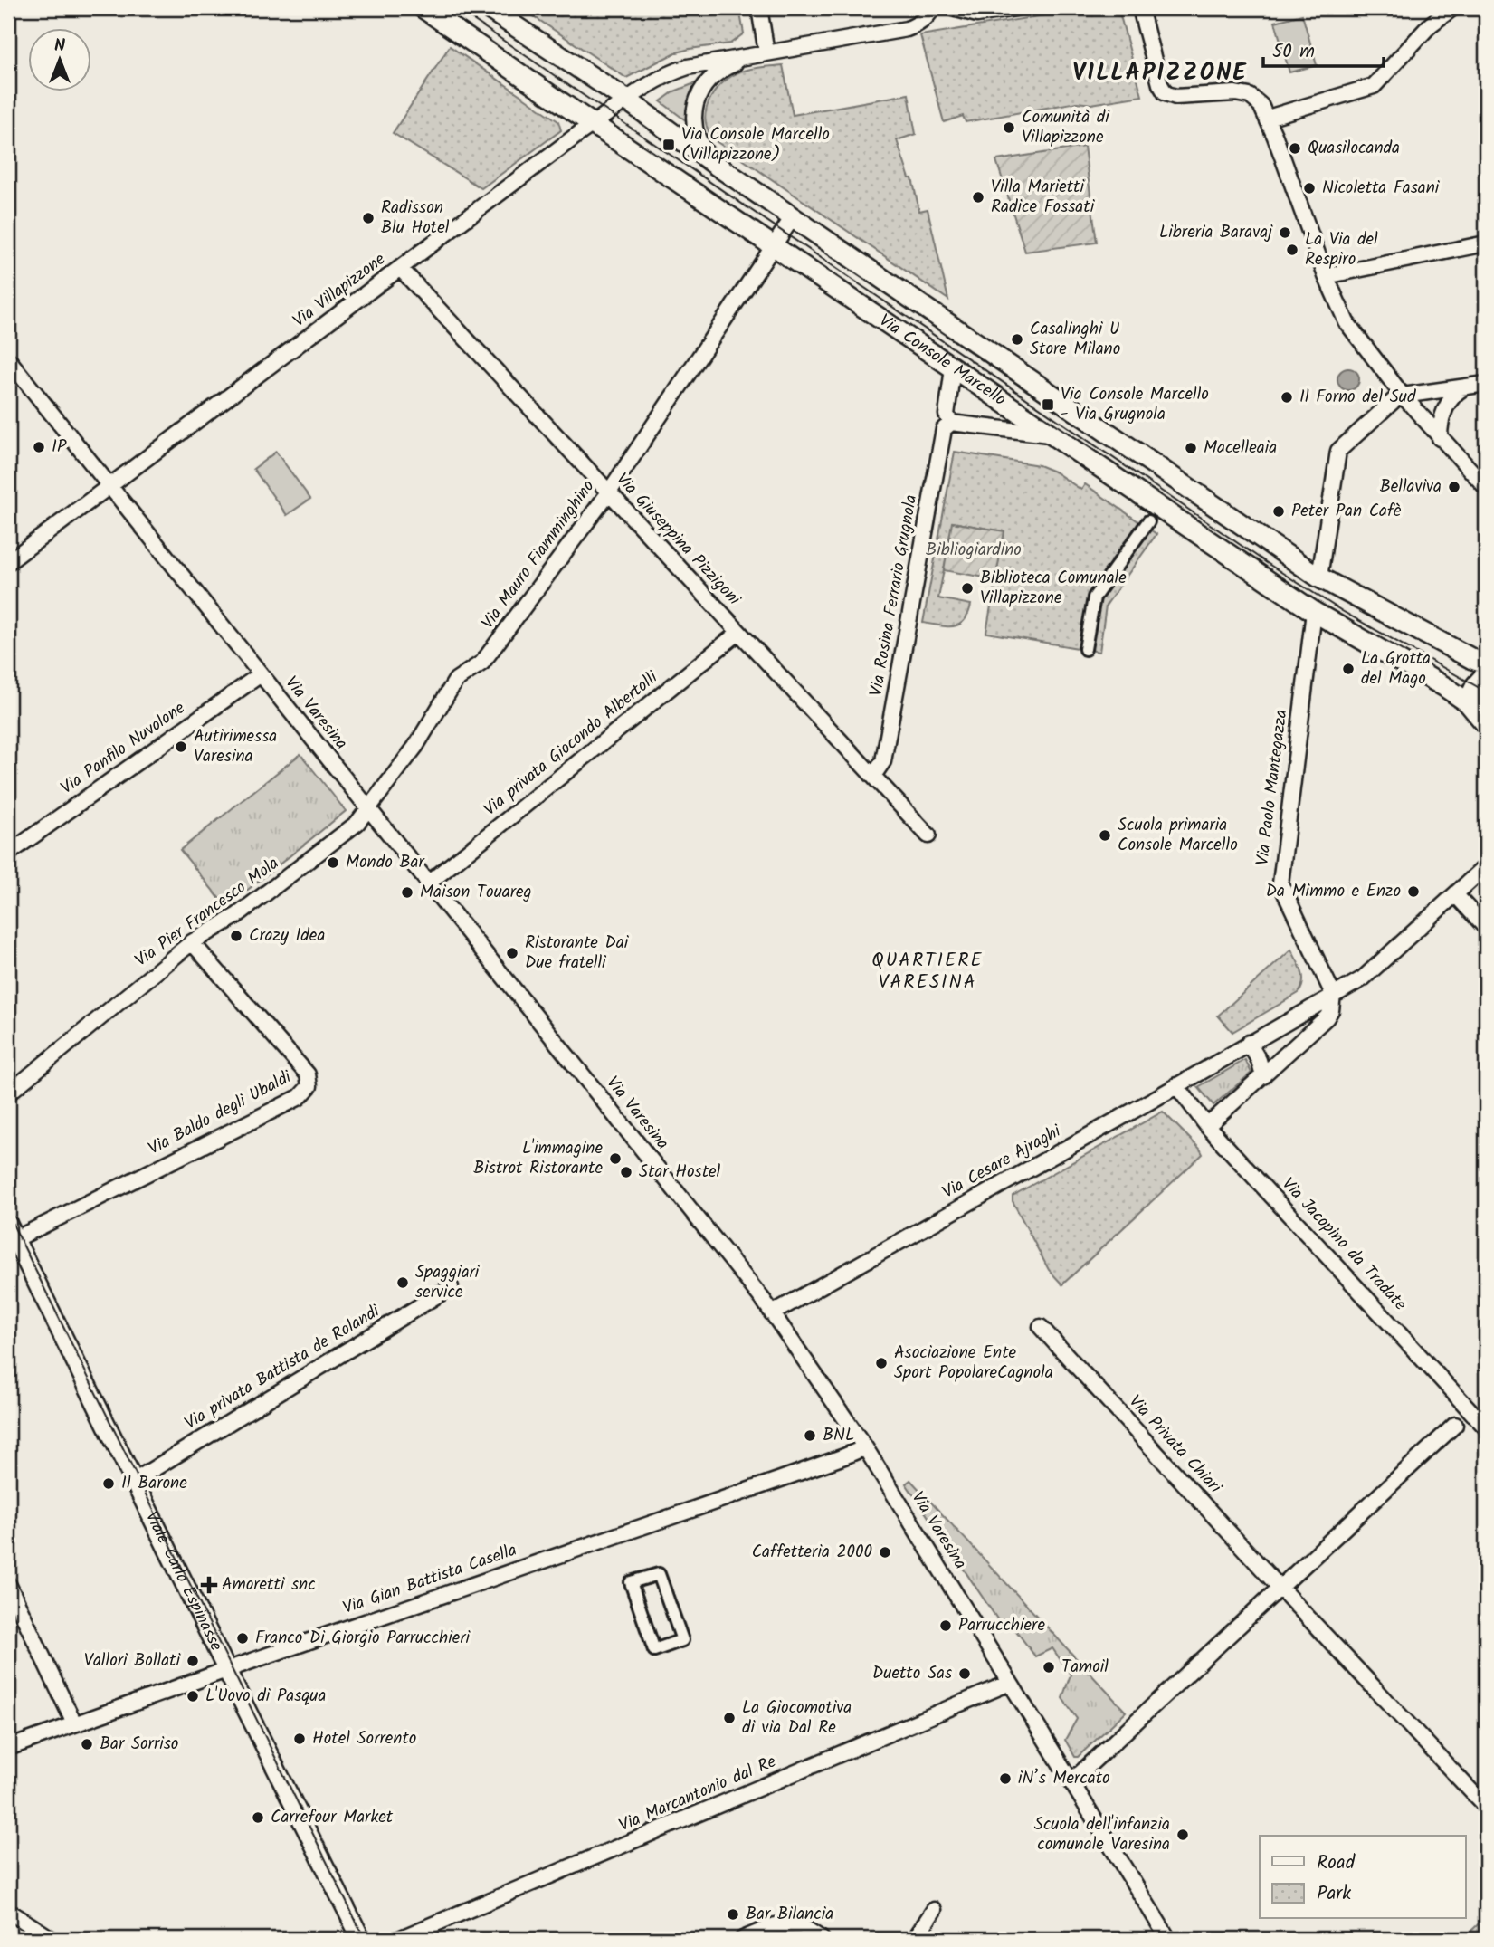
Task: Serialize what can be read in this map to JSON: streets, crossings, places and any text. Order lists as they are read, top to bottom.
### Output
{
  "streets": {
    "main road": ["Via Console Marcello"],
    "street": [
      "Via Villapizzone",
      "Via Giuseppina Pizzigoni",
      "Via Mauro Fiamminghino",
      "Via Rosina Ferrario Grugnola",
      "Via Varesina",
      "Via privata Giocondo Albertolli",
      "Via Panfilo Nuvolone",
      "Via Paolo Mantegazza",
      "Via Pier Francesco Mola",
      "Via Baldo degli Ubaldi",
      "Via Cesare Ajraghi",
      "Via Jacopino da Tradate",
      "Via privata Battista de Rolandi",
      "Via Privata Chiari",
      "Via Gian Battista Casella",
      "Viale Carlo Espinasse",
      "Via Marcantonio dal Re"
    ]
  },
  "crossings": [
    ["Via Villapizzone", "Via Console Marcello"],
    ["Via Villapizzone", "Via Giuseppina Pizzigoni"],
    ["Via Villapizzone", "Via Varesina"],
    ["Via Console Marcello", "Via Mauro Fiamminghino"],
    ["Via Console Marcello", "Via Rosina Ferrario Grugnola"],
    ["Via Console Marcello", "Via Paolo Mantegazza"],
    ["Via Giuseppina Pizzigoni", "Via Mauro Fiamminghino"],
    ["Via Giuseppina Pizzigoni", "Via Rosina Ferrario Grugnola"],
    ["Via Giuseppina Pizzigoni", "Via privata Giocondo Albertolli"],
    ["Via Mauro Fiamminghino", "Via Varesina"],
    ["Via Mauro Fiamminghino", "Via Pier Francesco Mola"],
    ["Via Varesina", "Via privata Giocondo Albertolli"],
    ["Via Varesina", "Via Panfilo Nuvolone"],
    ["Via Varesina", "Via Pier Francesco Mola"],
    ["Via Varesina", "Via Cesare Ajraghi"],
    ["Via Varesina", "Via Gian Battista Casella"],
    ["Via Varesina", "Via Marcantonio dal Re"],
    ["Via Paolo Mantegazza", "Via Cesare Ajraghi"],
    ["Via Pier Francesco Mola", "Via Baldo degli Ubaldi"],
    ["Via Baldo degli Ubaldi", "Viale Carlo Espinasse"],
    ["Via Cesare Ajraghi", "Via Jacopino da Tradate"],
    ["Via privata Battista de Rolandi", "Viale Carlo Espinasse"],
    ["Via Gian Battista Casella", "Viale Carlo Espinasse"]
  ],
  "districts": ["VILLAPIZZONE", "QUARTIERE VARESINA"],
  "parks": ["Bibliogiardino"],
  "places": {
    "other": [
      "Comunità di Villapizzone",
      "Quasilocanda",
      "Nicoletta Fasani",
      "Villa Marietti Radice Fossati",
      "Radisson Blu Hotel",
      "Libreria Baravaj",
      "La Via del Respiro",
      "Casalinghi U Store Milano",
      "Il Forno del Sud",
      "IP",
      "Macelleaia",
      "Bellaviva",
      "Peter Pan Cafè",
      "Biblioteca Comunale Villapizzone",
      "La Grotta del Mago",
      "Autirimessa Varesina",
      "Scuola primaria Console Marcello",
      "Mondo Bar",
      "Da Mimmo e Enzo",
      "Maison Touareg",
      "Crazy Idea",
      "Ristorante Dai Due fratelli",
      "L'immagine Bistrot Ristorante",
      "Star Hostel",
      "Spaggiari service",
      "Asociazione Ente Sport PopolareCagnola",
      "BNL",
      "Il Barone",
      "Caffetteria 2000",
      "Parrucchiere",
      "Franco Di Giorgio Parrucchieri",
      "Vallori Bollati",
      "Tamoil",
      "Duetto Sas",
      "L'Uovo di Pasqua",
      "La Giocomotiva di via Dal Re",
      "Hotel Sorrento",
      "Bar Sorriso",
      "iN’s Mercato",
      "Carrefour Market",
      "Scuola dell'infanzia comunale Varesina",
      "Bar Bilancia"
    ],
    "transit": ["Via Console Marcello (Villapizzone)", "Via Console Marcello - Via Grugnola"],
    "health": ["Amoretti snc"]
  },
  "legend": ["Road", "Park"],
  "scale_bar": "50 m",
  "north": "top"
}
